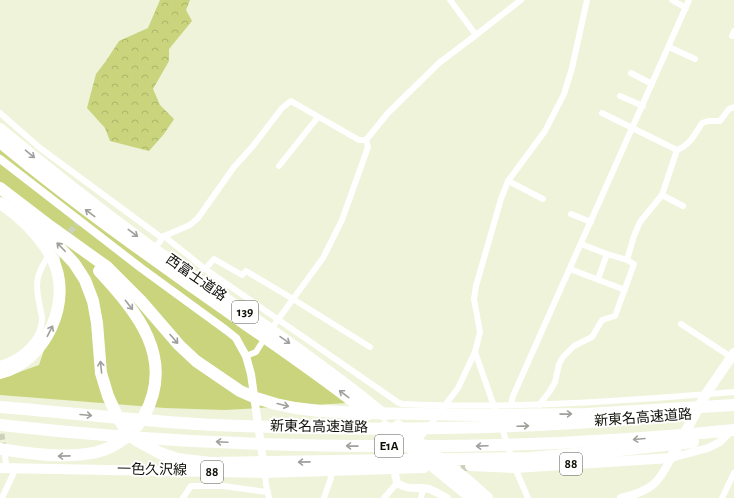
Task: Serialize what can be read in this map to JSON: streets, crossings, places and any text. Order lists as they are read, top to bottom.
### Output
{
  "streets": {
    "highway": [
      "西富士道路",
      "139",
      "新東名高速道路",
      "E1A"
    ],
    "main road": ["88", "一色久沢線"]
  }
}
